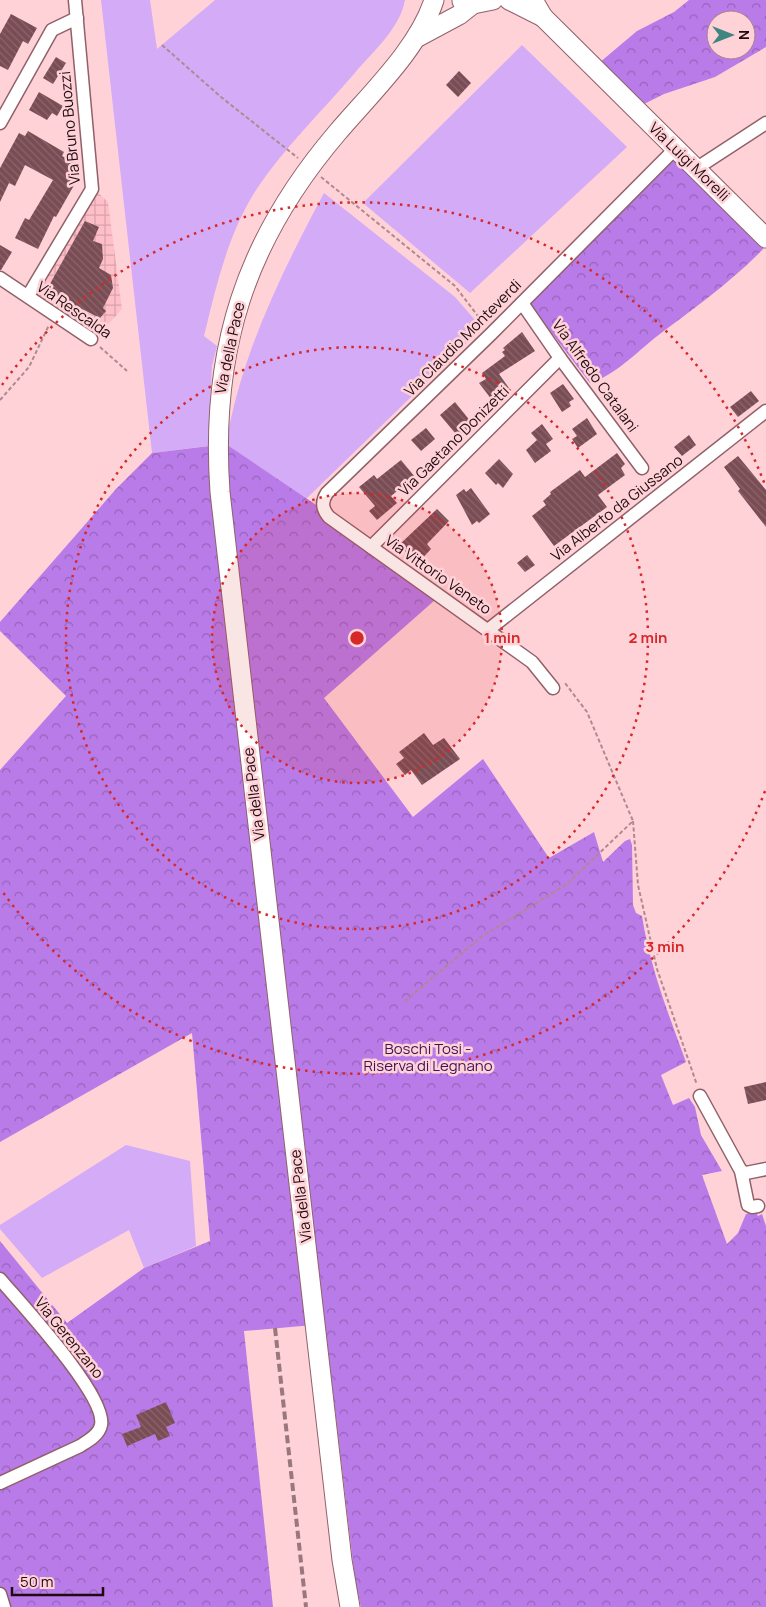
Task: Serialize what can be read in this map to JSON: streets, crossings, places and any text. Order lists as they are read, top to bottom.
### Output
{
  "streets": {
    "main road": ["Via Luigi Morelli", "Via della Pace"],
    "street": [
      "Via Bruno Buozzi",
      "Via Rescalda",
      "Via Claudio Monteverdi",
      "Via Alfredo Catalani",
      "Via Gaetano Donizetti",
      "Via Alberto da Giussano",
      "Via Vittorio Veneto",
      "Via Gerenzano"
    ]
  },
  "crossings": [
    ["Via Bruno Buozzi", "Via Rescalda"],
    ["Via Luigi Morelli", "Via Claudio Monteverdi"],
    ["Via Claudio Monteverdi", "Via Alfredo Catalani"],
    ["Via Claudio Monteverdi", "Via Gaetano Donizetti"],
    ["Via Claudio Monteverdi", "Via Vittorio Veneto"],
    ["Via Alfredo Catalani", "Via Gaetano Donizetti"],
    ["Via Gaetano Donizetti", "Via Vittorio Veneto"],
    ["Via Alberto da Giussano", "Via Vittorio Veneto"]
  ],
  "parks": ["Boschi Tosi - Riserva di Legnano"],
  "scale_bar": "50 m",
  "north": "right",
  "rings": ["1 min", "2 min", "3 min"]
}
